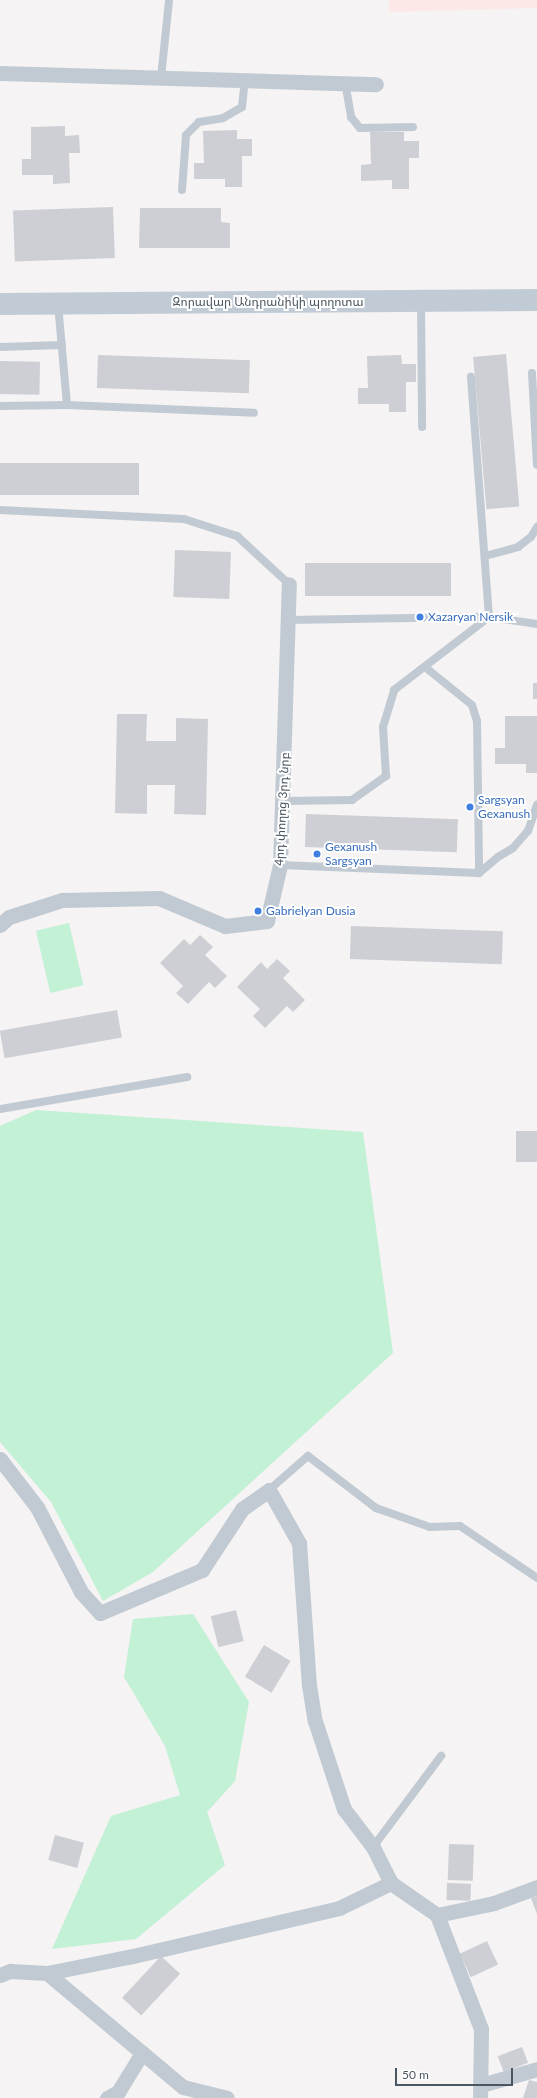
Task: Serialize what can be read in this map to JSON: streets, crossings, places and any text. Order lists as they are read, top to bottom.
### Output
{
  "streets": {
    "main road": ["Զորավար Անդրանիկի պողոտա"],
    "street": ["4րդ փողոց 3րդ նրբ"]
  },
  "places": [
    "Xazaryan Nersik",
    "Sargsyan Gexanush",
    "Gexanush Sargsyan",
    "Gabrielyan Dusia"
  ],
  "scale_bar": "50 m"
}
